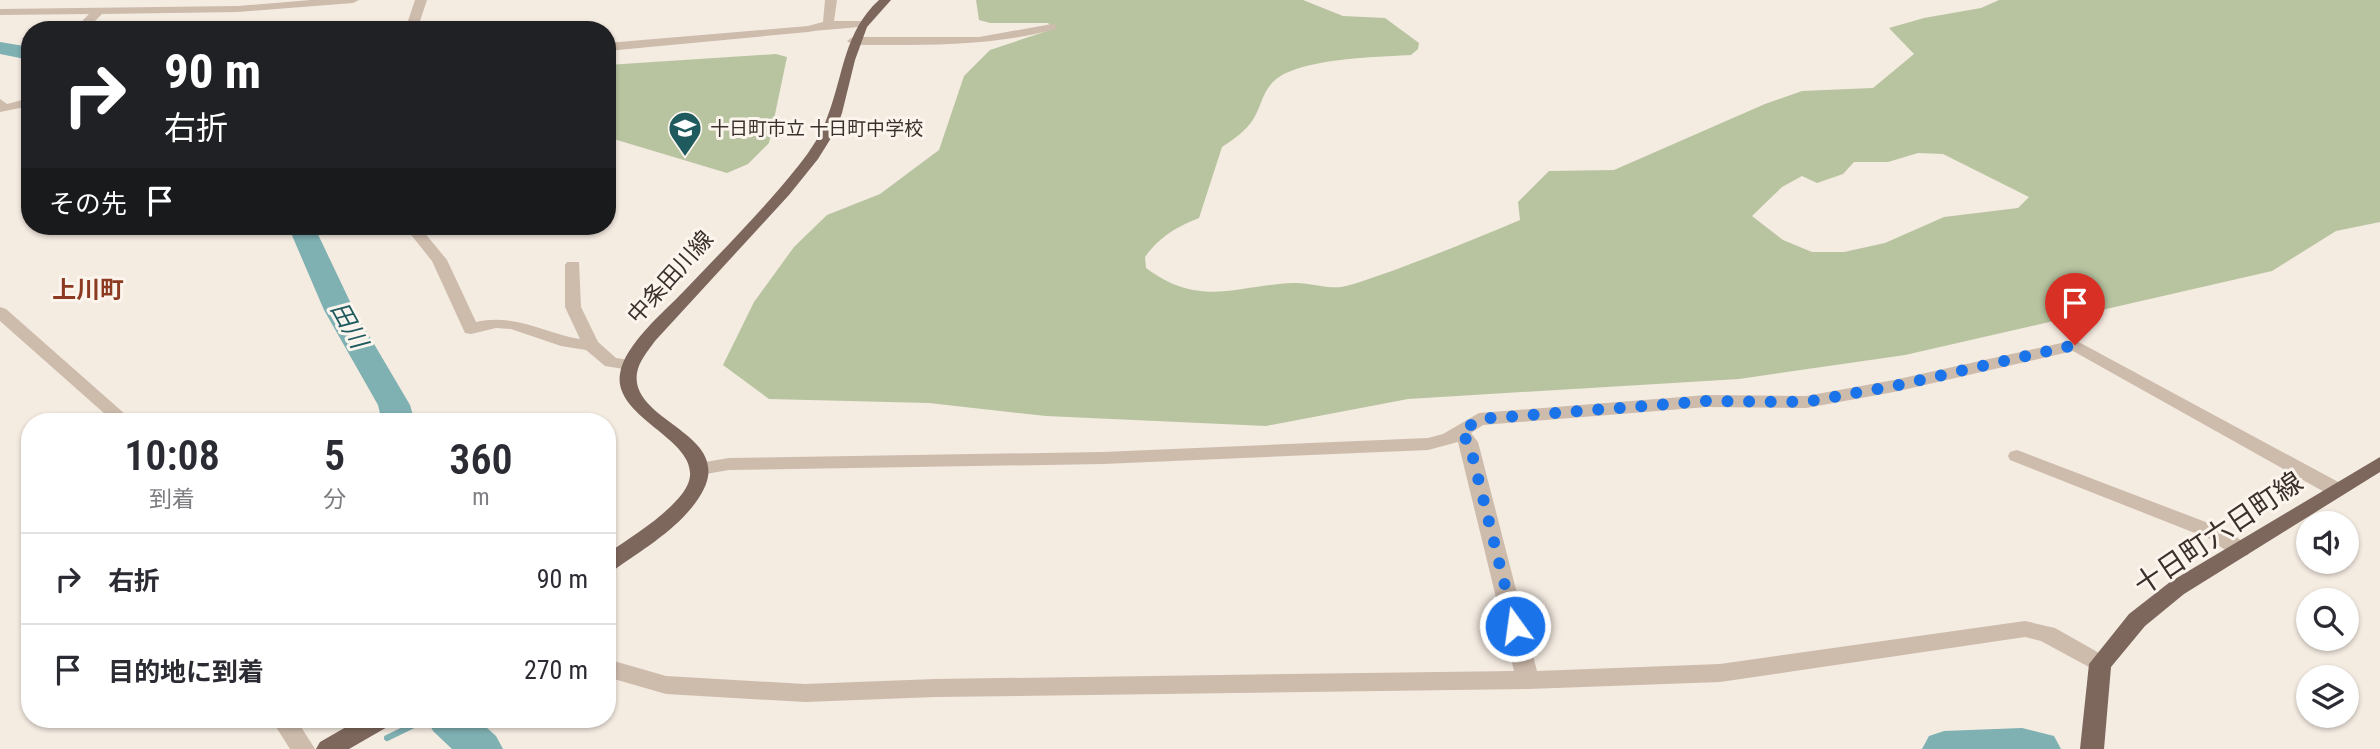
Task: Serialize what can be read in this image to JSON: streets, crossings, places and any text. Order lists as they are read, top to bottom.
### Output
{
  "streets": {
    "main road": ["中条田川線", "十日町六日町線"]
  },
  "districts": ["上川町"],
  "water": ["田川"],
  "places": {
    "school or university": ["十日町市立 十日町中学校"]
  },
  "page": {
    "turn": ["90 m", "右折"],
    "then": "その先",
    "eta": [
      "10:08",
      "到着",
      "5",
      "分",
      "360",
      "m"
    ],
    "list": [
      {
        "name": "右折",
        "value": "90 m"
      },
      {
        "name": "目的地に到着",
        "value": "270 m"
      }
    ]
  }
}
